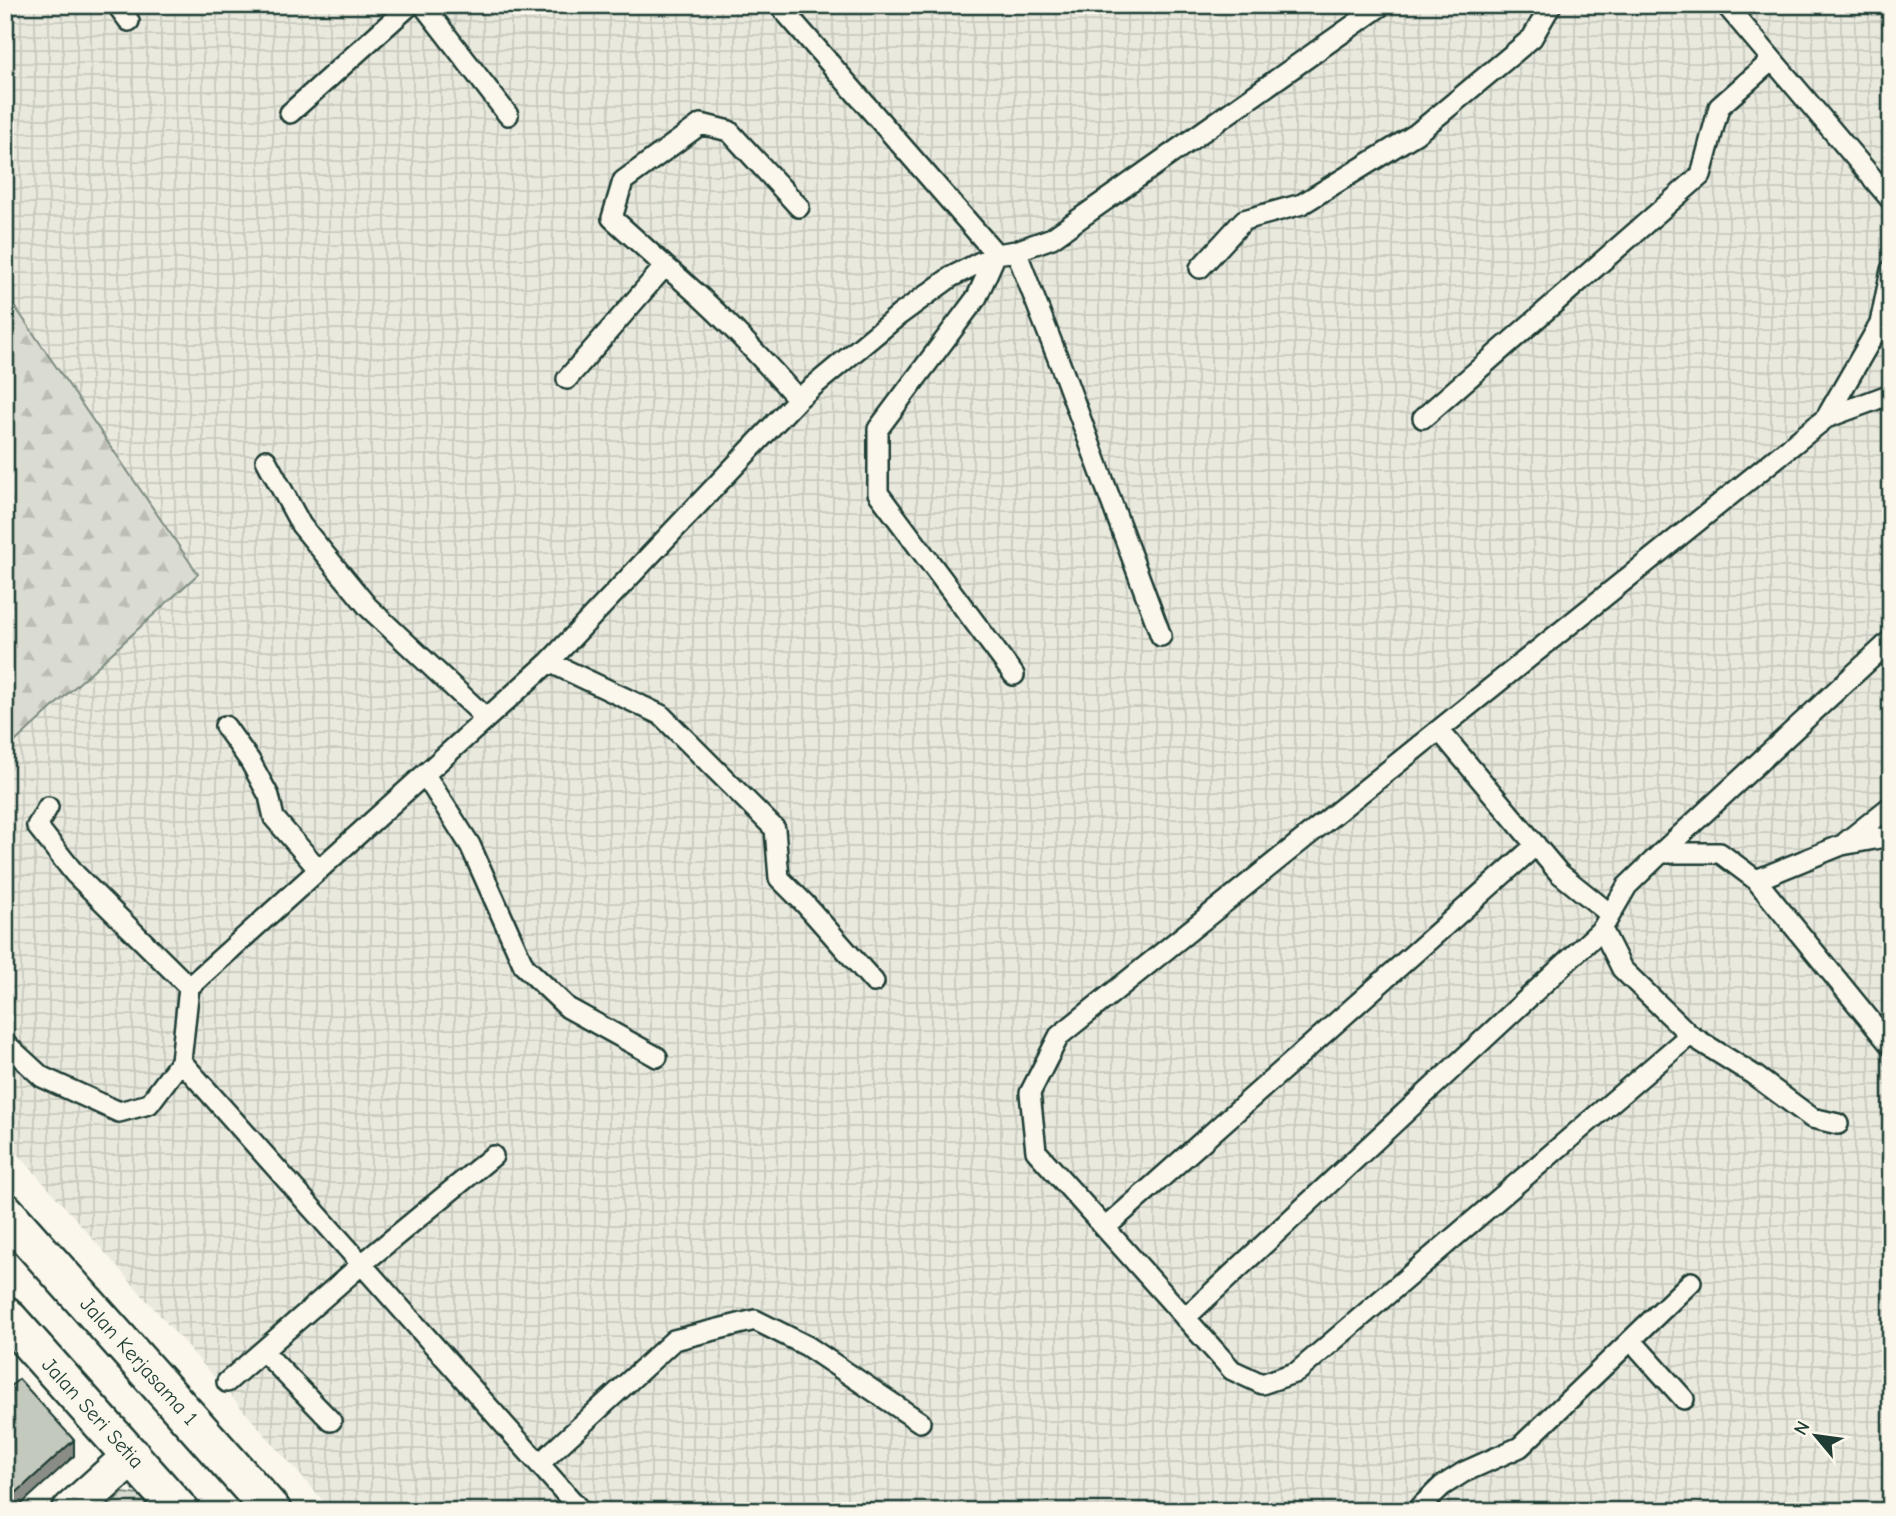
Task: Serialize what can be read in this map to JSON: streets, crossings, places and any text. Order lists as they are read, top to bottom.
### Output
{
  "streets": {
    "street": ["Jalan Kerjasama 1", "Jalan Seri Setia"]
  },
  "north": "top left"
}
